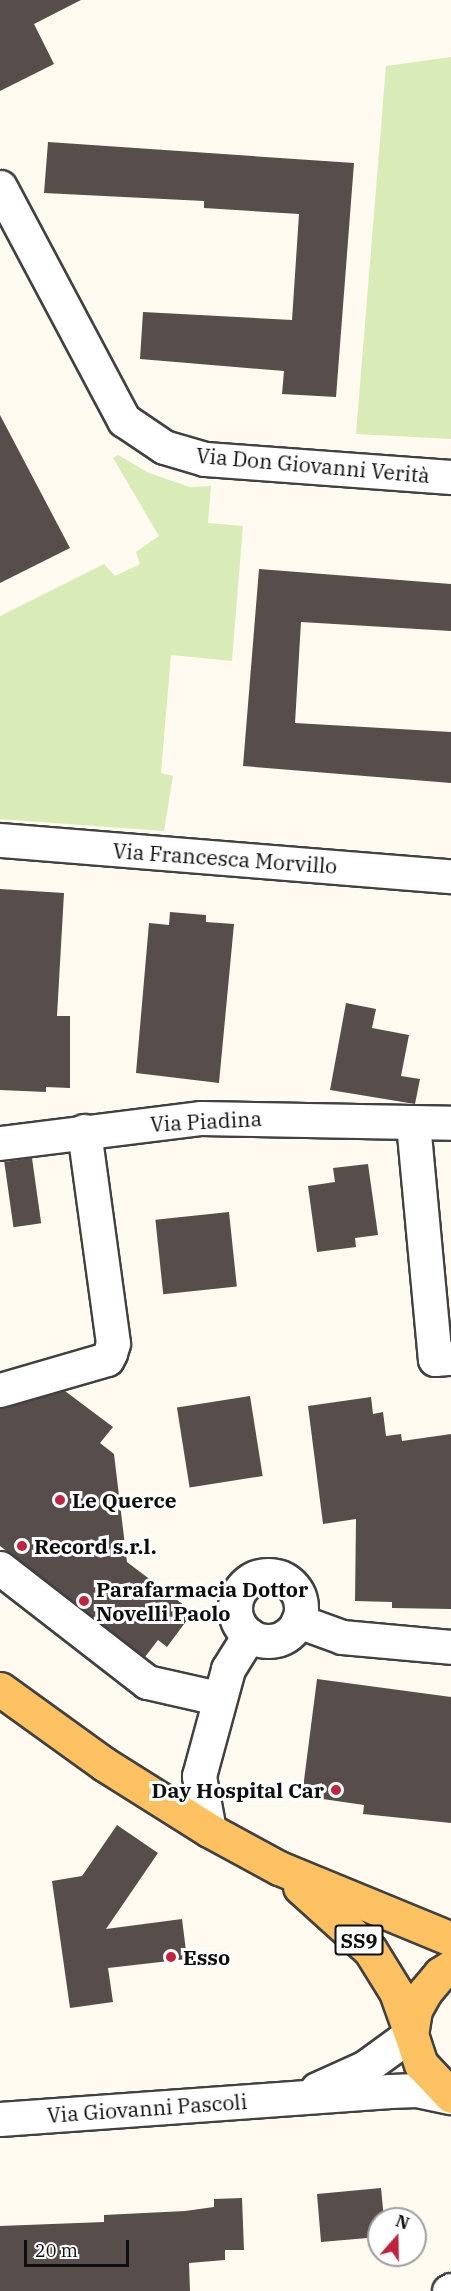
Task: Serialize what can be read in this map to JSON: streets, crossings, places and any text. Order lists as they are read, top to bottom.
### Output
{
  "streets": {
    "main road": ["SS9"],
    "street": [
      "Via Don Giovanni Verità",
      "Via Francesca Morvillo",
      "Via Piadina",
      "Via Giovanni Pascoli"
    ]
  },
  "crossings": [
    ["SS9", "Via Giovanni Pascoli"]
  ],
  "places": [
    "Le Querce",
    "Record s.r.l.",
    "Parafarmacia Dottor Novelli Paolo",
    "Day Hospital Car",
    "Esso"
  ],
  "scale_bar": "20 m",
  "north": "top"
}
